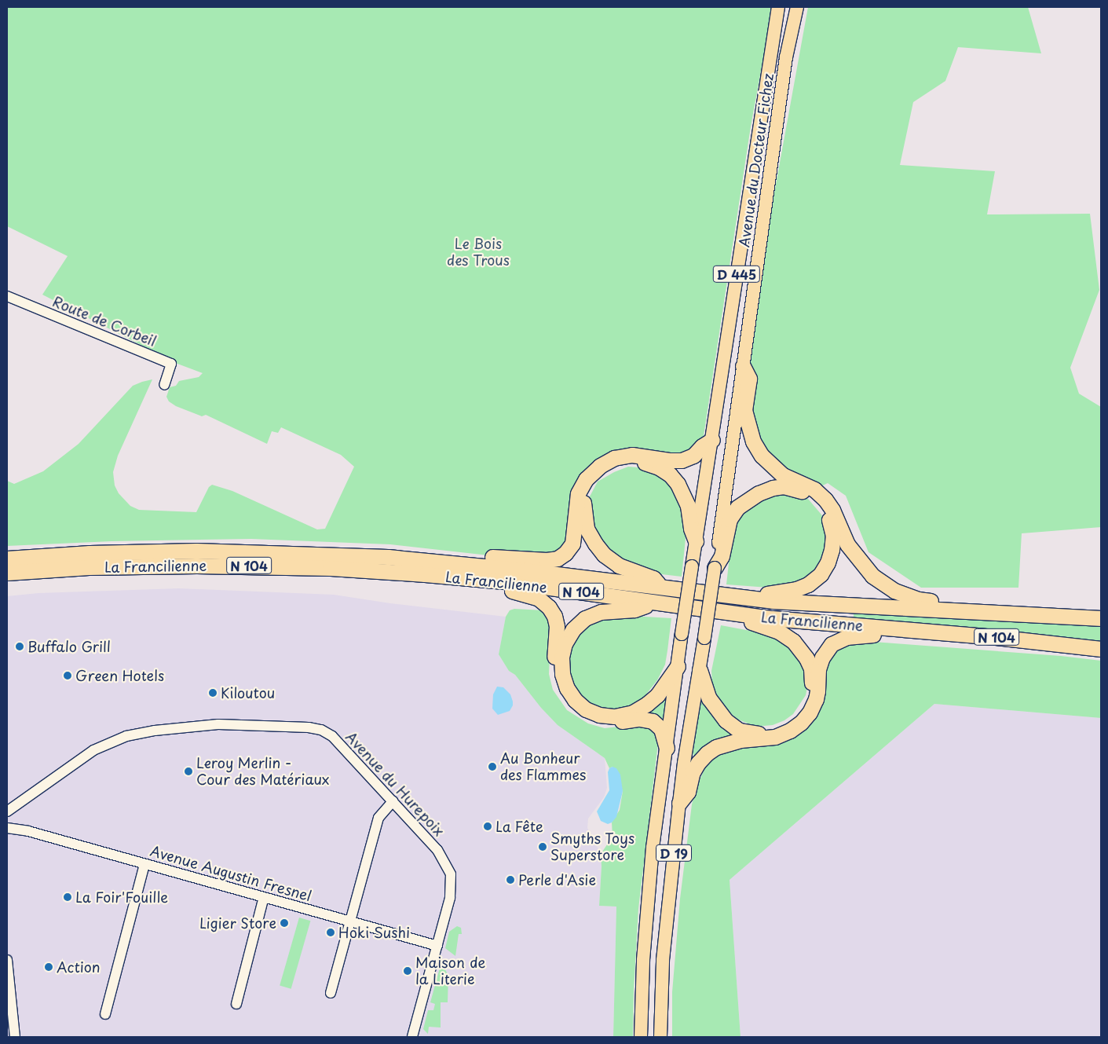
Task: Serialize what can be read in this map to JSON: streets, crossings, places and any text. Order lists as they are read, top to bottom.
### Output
{
  "streets": {
    "highway": ["N 104", "La Francilienne"],
    "main road": ["Avenue du Docteur Fichez", "D 445", "D 19"],
    "street": ["Route de Corbeil", "Avenue du Hurepoix", "Avenue Augustin Fresnel"]
  },
  "crossings": [
    ["Avenue du Docteur Fichez", "D 445"],
    ["D 445", "D 19"],
    ["Avenue du Hurepoix", "Avenue Augustin Fresnel"]
  ],
  "parks": ["Le Bois des Trous"],
  "places": [
    "Buffalo Grill",
    "Green Hotels",
    "Kiloutou",
    "Au Bonheur des Flammes",
    "Leroy Merlin - Cour des Matériaux",
    "La Fête",
    "Smyths Toys Superstore",
    "Perle d'Asie",
    "La Foir'Fouille",
    "Ligier Store",
    "Hoki Sushi",
    "Action",
    "Maison de la Literie"
  ]
}
